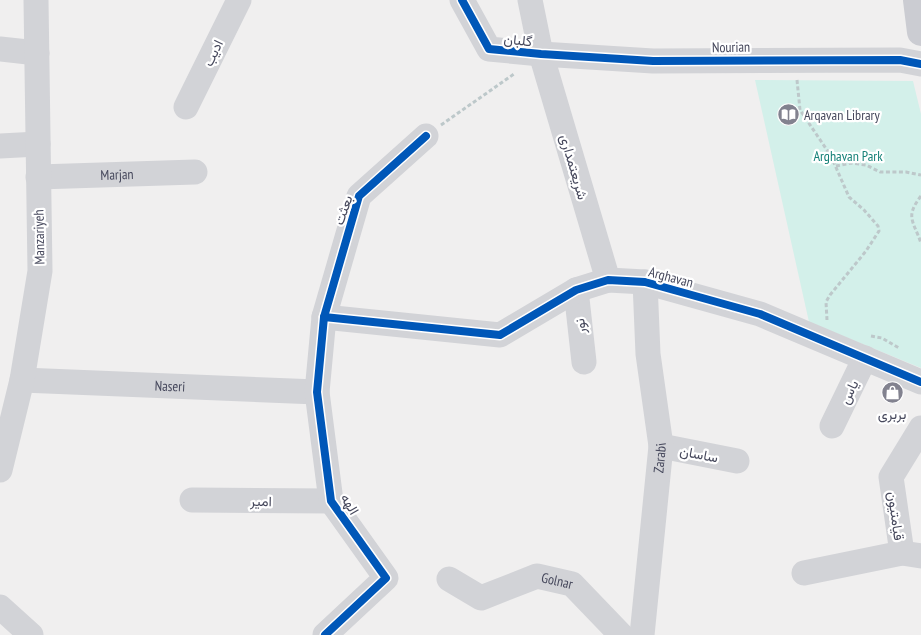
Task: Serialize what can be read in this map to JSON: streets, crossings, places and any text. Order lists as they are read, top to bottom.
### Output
{
  "streets": {
    "street": [
      "گلبان",
      "Nourian",
      "ادیب",
      "شریعتمداری",
      "Marjan",
      "بعثت",
      "Manzariyeh",
      "Arghavan",
      "نور",
      "Naseri",
      "یاس",
      "ساسان",
      "Zarabi",
      "امیر",
      "الهه",
      "قیامتیون",
      "Golnar"
    ]
  },
  "crossings": [
    ["گلبان", "Nourian"],
    ["گلبان", "شریعتمداری"],
    ["Nourian", "شریعتمداری"],
    ["شریعتمداری", "Arghavan"],
    ["Marjan", "Manzariyeh"],
    ["بعثت", "Arghavan"],
    ["بعثت", "الهه"],
    ["Manzariyeh", "Naseri"],
    ["Arghavan", "نور"],
    ["Arghavan", "یاس"],
    ["Arghavan", "Zarabi"],
    ["Arghavan", "الهه"],
    ["Naseri", "الهه"],
    ["ساسان", "Zarabi"],
    ["امیر", "الهه"]
  ],
  "parks": ["Arghavan Park"],
  "places": {
    "library": ["Arqavan Library"],
    "shop": ["بربری"]
  }
}
